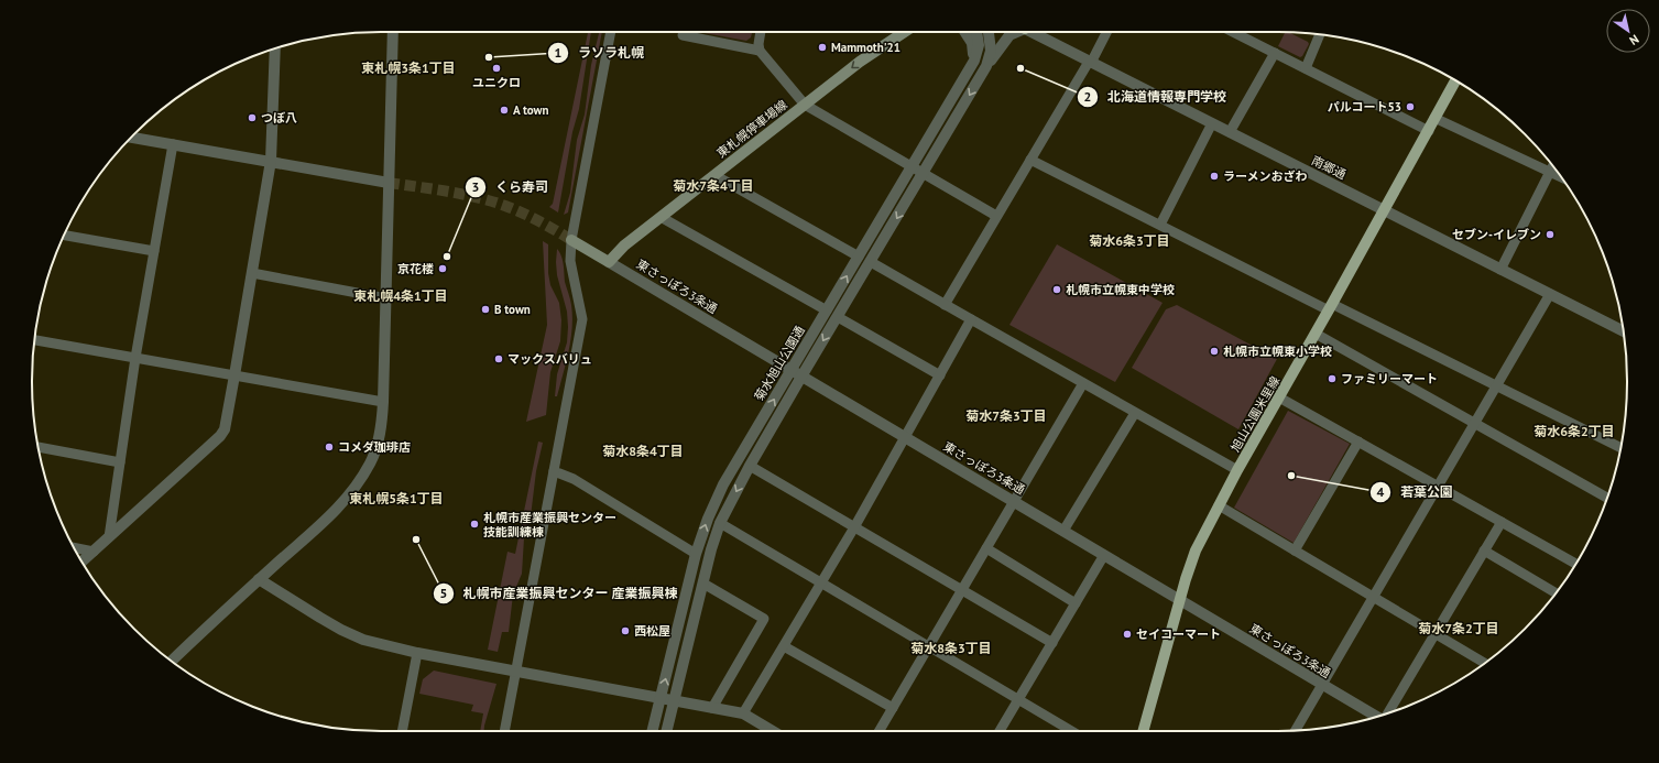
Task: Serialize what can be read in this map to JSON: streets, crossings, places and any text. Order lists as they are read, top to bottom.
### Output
{
  "streets": {
    "main road": ["東札幌停車場線", "東さっぽろ3条通", "旭山公園米里線"],
    "street": ["南郷通", "菊水旭山公園通"]
  },
  "crossings": [
    ["東札幌停車場線", "東さっぽろ3条通"],
    ["南郷通", "旭山公園米里線"],
    ["東さっぽろ3条通", "菊水旭山公園通"],
    ["東さっぽろ3条通", "旭山公園米里線"]
  ],
  "districts": [
    "東札幌3条1丁目",
    "菊水7条4丁目",
    "菊水6条3丁目",
    "東札幌4条1丁目",
    "菊水7条3丁目",
    "菊水6条2丁目",
    "菊水8条4丁目",
    "東札幌5条1丁目",
    "菊水7条2丁目",
    "菊水8条3丁目"
  ],
  "places": [
    "Mammoth'21",
    "ラソラ札幌",
    "ユニクロ",
    "北海道情報専門学校",
    "パルコート53",
    "A town",
    "つぼ八",
    "ラーメンおざわ",
    "セブン-イレブン",
    "くら寿司",
    "京花楼",
    "札幌市立幌東中学校",
    "B town",
    "札幌市立幌東小学校",
    "マックスバリュ",
    "ファミリーマート",
    "コメダ珈琲店",
    "若葉公園",
    "札幌市産業振興センター 技能訓練棟",
    "札幌市産業振興センター 産業振興棟",
    "西松屋",
    "セイコーマート"
  ],
  "north": "bottom right"
}
